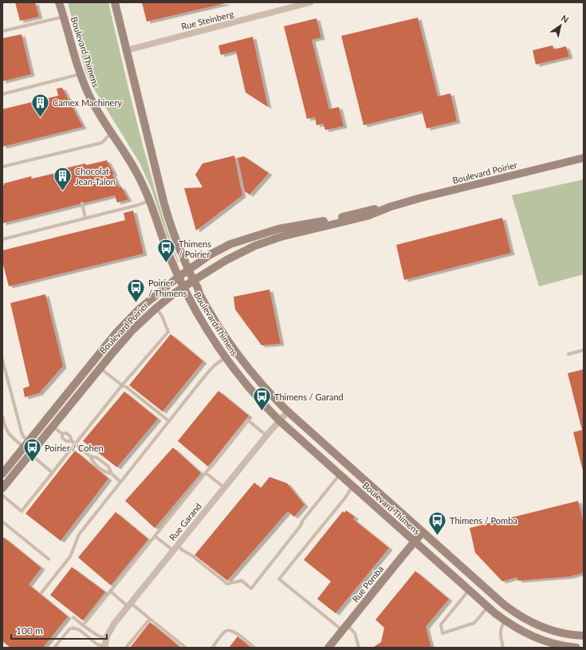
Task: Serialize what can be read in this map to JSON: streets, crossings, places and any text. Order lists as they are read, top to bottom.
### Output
{
  "streets": {
    "street": [
      "Rue Steinberg",
      "Boulevard Thimens",
      "Boulevard Poirier",
      "Rue Garand",
      "Rue Pomba"
    ]
  },
  "crossings": [
    ["Rue Steinberg", "Boulevard Thimens"],
    ["Boulevard Thimens", "Boulevard Poirier"],
    ["Boulevard Thimens", "Rue Garand"],
    ["Boulevard Thimens", "Rue Pomba"]
  ],
  "places": {
    "building": ["Camex Machinery", "Chocolat Jean-Talon"],
    "bus stop": [
      "Thimens / Poirier",
      "Poirier / Thimens",
      "Thimens / Garand",
      "Poirier / Cohen",
      "Thimens / Pomba"
    ]
  },
  "scale_bar": "100 m",
  "north": "top right"
}
